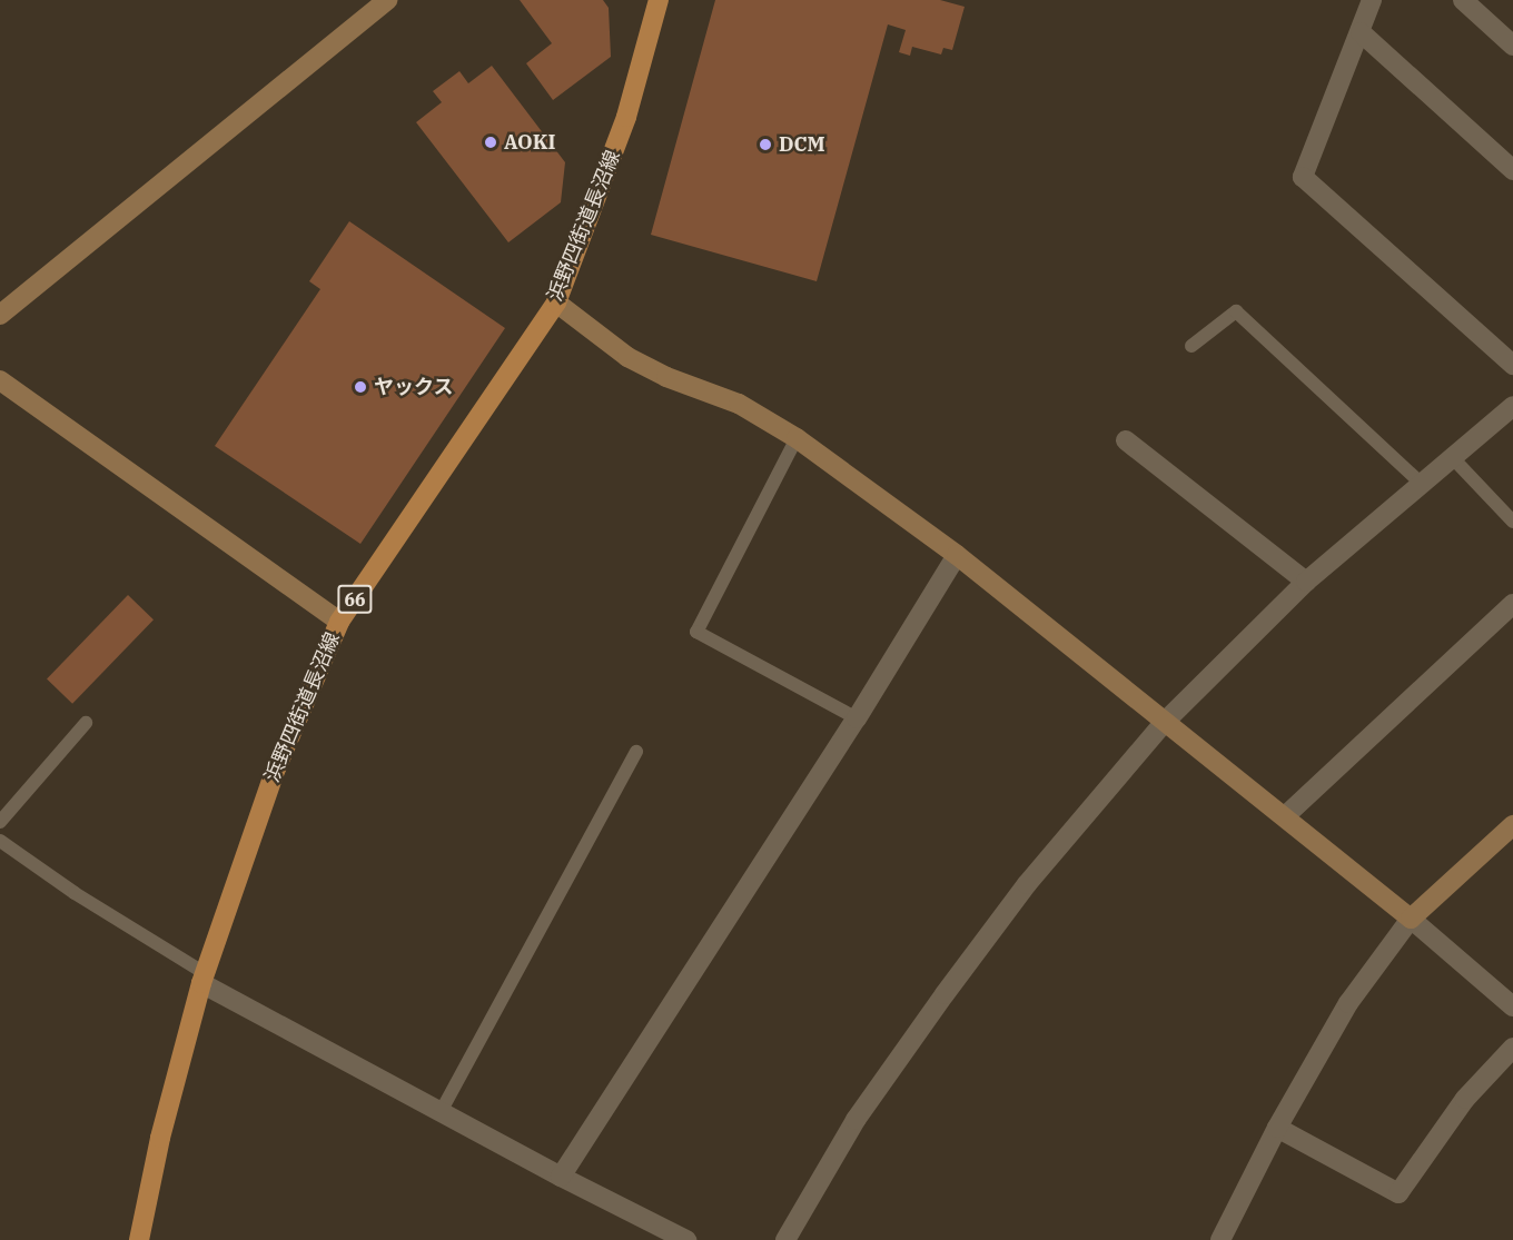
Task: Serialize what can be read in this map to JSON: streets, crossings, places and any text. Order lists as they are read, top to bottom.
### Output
{
  "streets": {
    "main road": ["浜野四街道長沼線", "66"]
  },
  "places": ["AOKI", "DCM", "ヤックス"]
}
